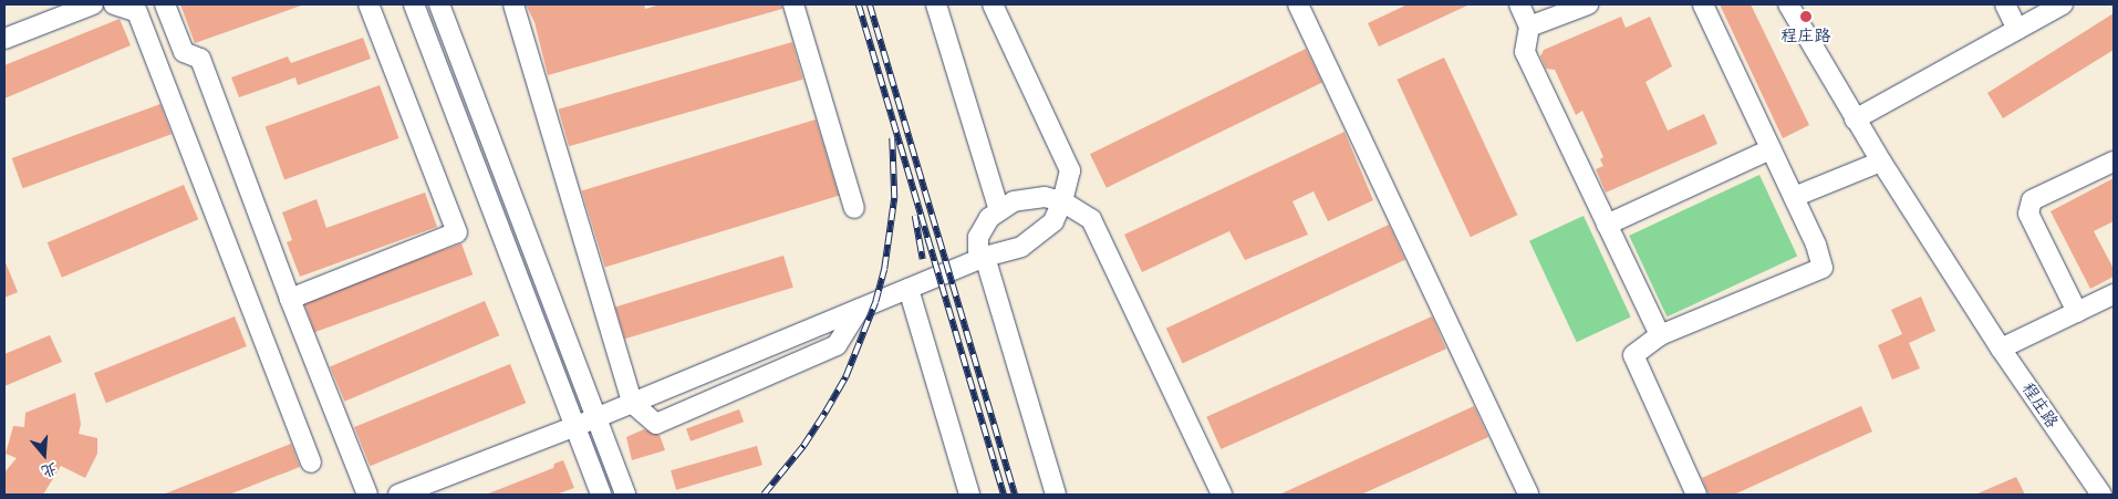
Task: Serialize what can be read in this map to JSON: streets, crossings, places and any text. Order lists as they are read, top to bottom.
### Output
{
  "streets": {
    "street": ["程庄路"]
  },
  "places": ["程庄路"],
  "north": "bottom"
}
